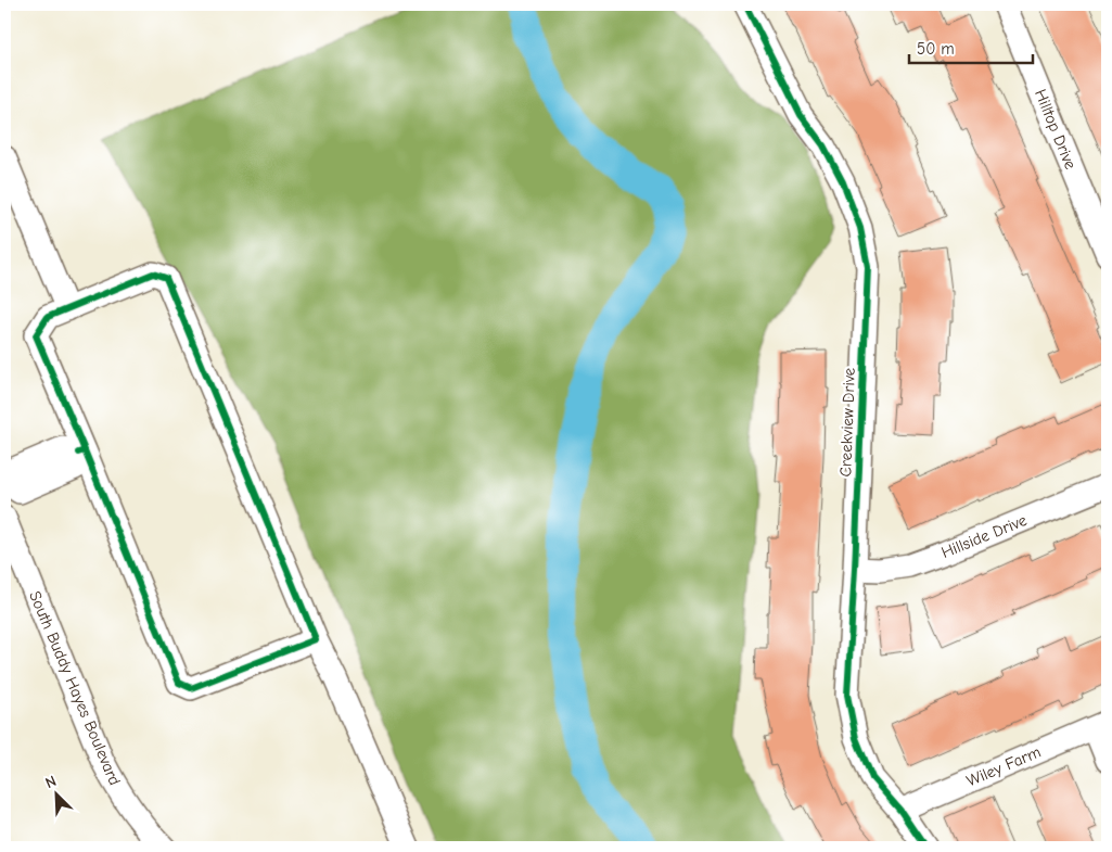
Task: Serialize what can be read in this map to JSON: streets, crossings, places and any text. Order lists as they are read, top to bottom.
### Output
{
  "streets": {
    "street": [
      "Hilltop Drive",
      "Creekview Drive",
      "Hillside Drive",
      "South Buddy Hayes Boulevard",
      "Wiley Farm"
    ]
  },
  "crossings": [
    ["Creekview Drive", "Hillside Drive"],
    ["Creekview Drive", "Wiley Farm"]
  ],
  "scale_bar": "50 m",
  "north": "top left"
}
